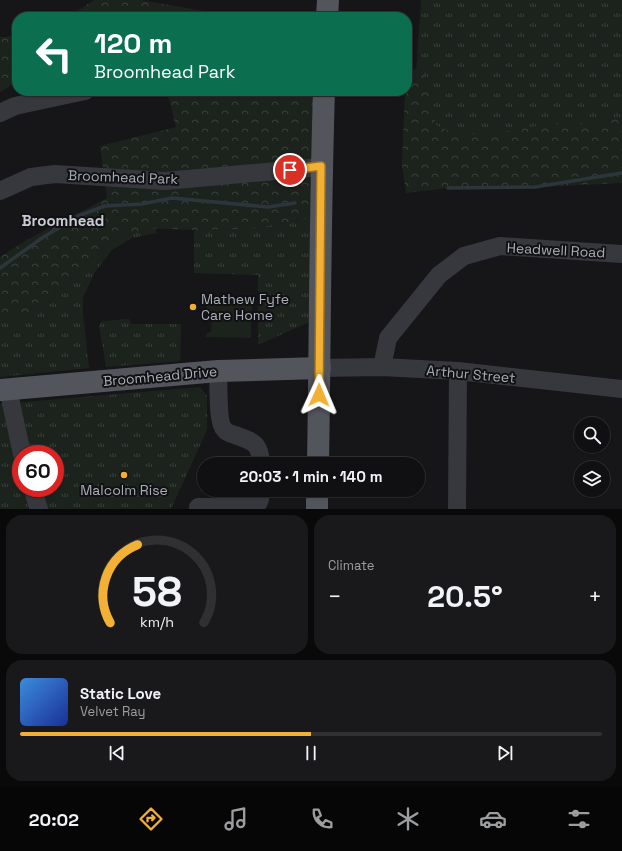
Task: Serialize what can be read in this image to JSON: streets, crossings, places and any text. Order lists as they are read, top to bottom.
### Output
{
  "streets": {
    "main road": ["Broomhead Drive"],
    "street": ["Broomhead Park", "Headwell Road", "Arthur Street"]
  },
  "crossings": [
    ["Headwell Road", "Arthur Street"],
    ["Arthur Street", "Broomhead Drive"]
  ],
  "districts": ["Broomhead"],
  "places": ["Mathew Fyfe Care Home", "Malcolm Rise"],
  "page": {
    "turn": ["120 m", "Broomhead Park"],
    "limit": "60",
    "trip": "20:03 · 1 min · 140 m",
    "tile": "Climate",
    "heat": ["−", "20.5°", "+"],
    "song": ["Static Love", "Velvet Ray"],
    "tabs": "20:02",
    "gauge": ["58", "km/h"]
  }
}
